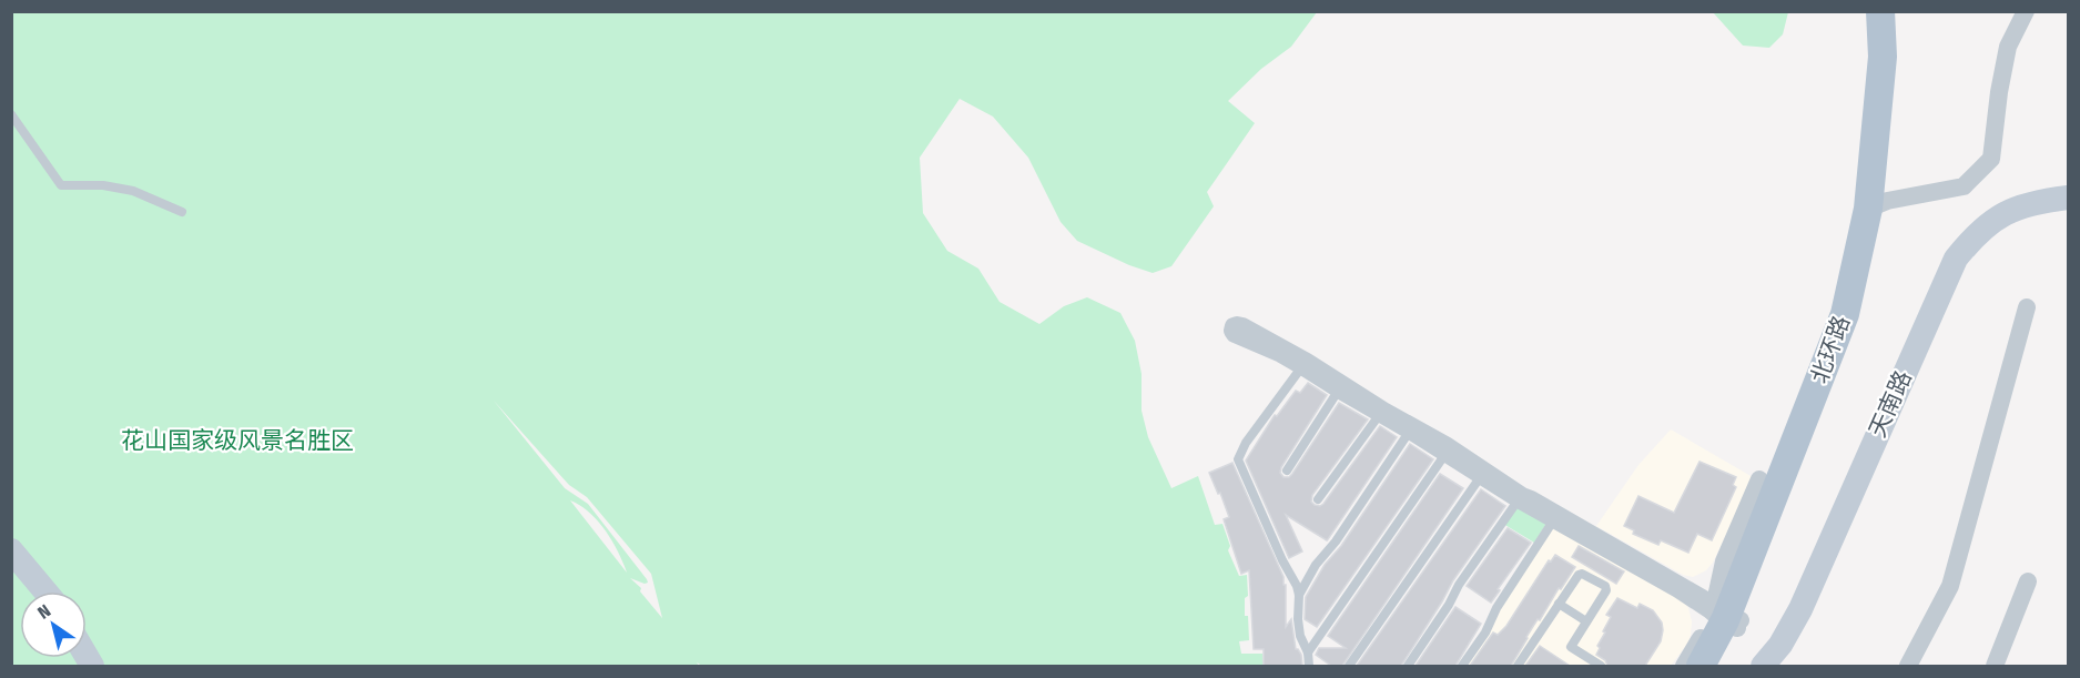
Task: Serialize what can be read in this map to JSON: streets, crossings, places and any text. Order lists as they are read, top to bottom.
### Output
{
  "streets": {
    "main road": ["北环路", "天南路"]
  },
  "parks": ["花山国家级风景名胜区"],
  "north": "top left"
}
